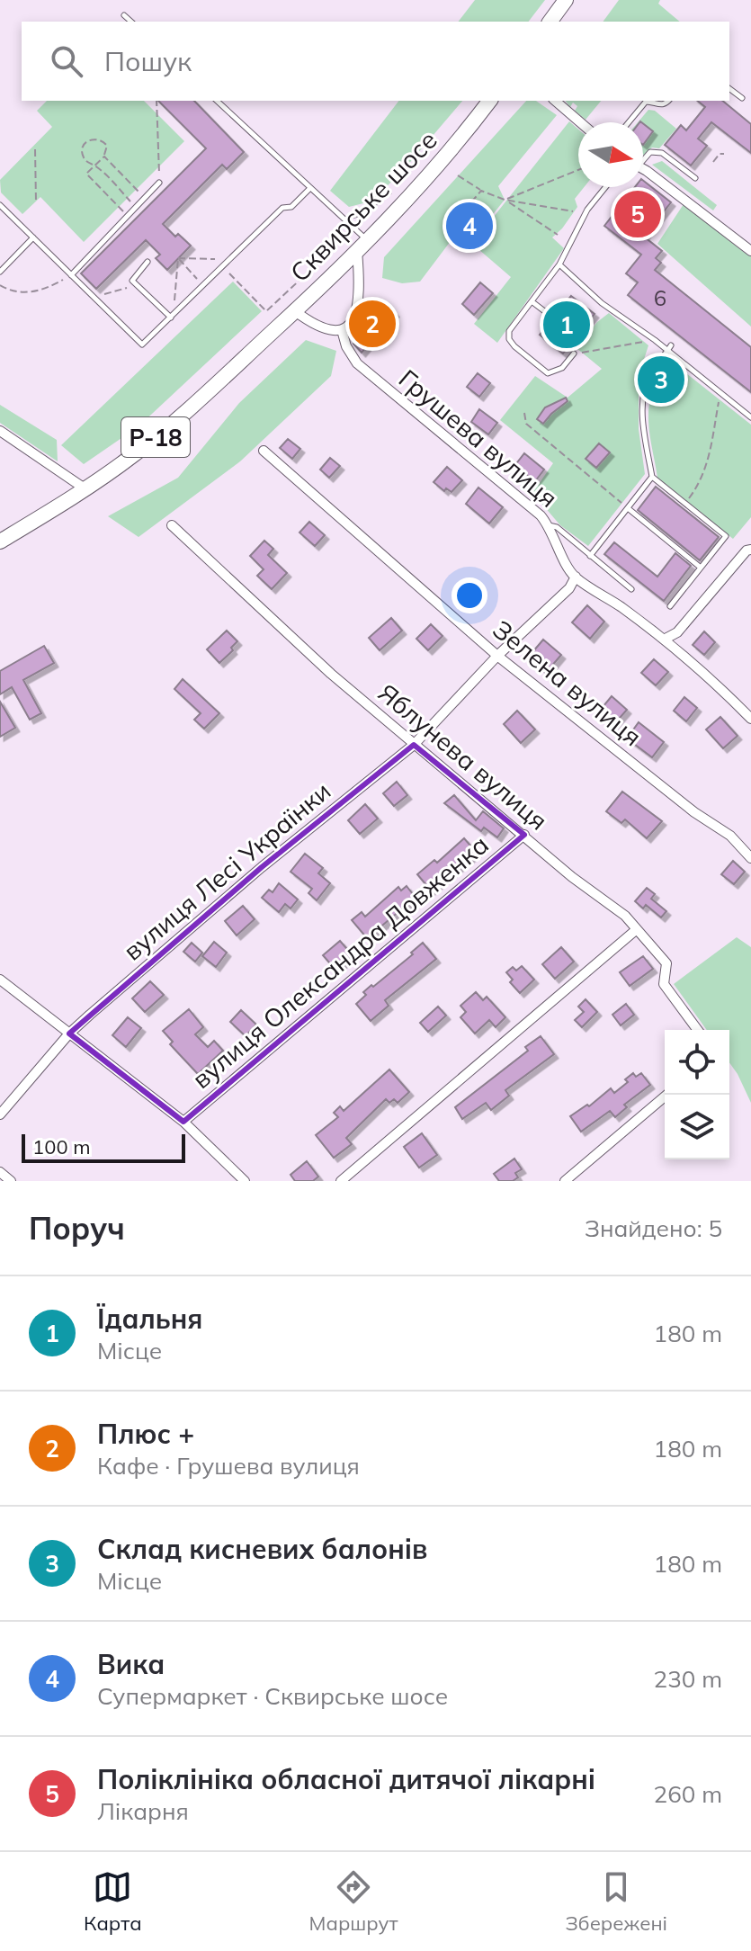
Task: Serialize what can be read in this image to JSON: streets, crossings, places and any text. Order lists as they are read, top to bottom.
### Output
{
  "streets": {
    "main road": ["Сквирське шосе", "Р-18"],
    "street": [
      "Грушева вулиця",
      "Зелена вулиця",
      "Яблунева вулиця",
      "вулиця Лесі Українки",
      "вулиця Олександра Довженка"
    ]
  },
  "crossings": [
    ["Сквирське шосе", "Р-18"],
    ["Грушева вулиця", "вулиця Лесі Українки"],
    ["Зелена вулиця", "вулиця Лесі Українки"],
    ["Яблунева вулиця", "вулиця Лесі Українки"],
    ["Яблунева вулиця", "вулиця Олександра Довженка"]
  ],
  "house_numbers": ["6"],
  "scale_bar": "100 m",
  "north": "right",
  "page": {
    "search": "Пошук",
    "pins": [
      "5",
      "4",
      "2",
      "1",
      "3"
    ],
    "scale": "100 m",
    "heading": ["Поруч", "Знайдено: 5"],
    "list": [
      {
        "mark": "1",
        "name": "Їдальня",
        "note": "Місце",
        "value": "180 m"
      },
      {
        "mark": "2",
        "name": "Плюс +",
        "note": "Кафе · Грушева вулиця",
        "value": "180 m"
      },
      {
        "mark": "3",
        "name": "Склад кисневих балонів",
        "note": "Місце",
        "value": "180 m"
      },
      {
        "mark": "4",
        "name": "Вика",
        "note": "Супермаркет · Сквирське шосе",
        "value": "230 m"
      },
      {
        "mark": "5",
        "name": "Поліклініка обласної дитячої лікарні",
        "note": "Лікарня",
        "value": "260 m"
      }
    ],
    "nav": ["Карта", "Маршрут", "Збережені"]
  }
}
